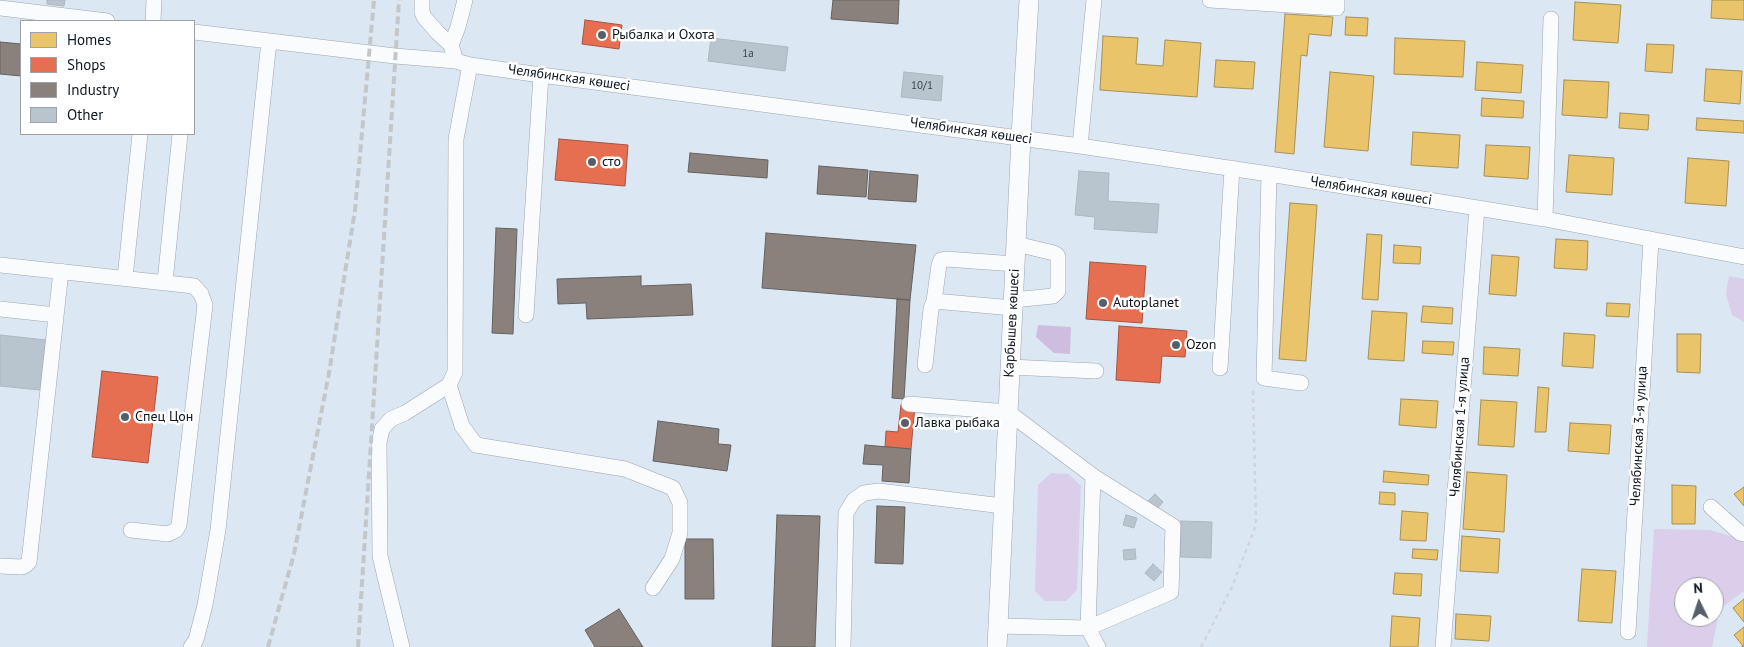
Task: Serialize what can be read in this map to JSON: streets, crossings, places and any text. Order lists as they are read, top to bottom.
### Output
{
  "streets": {
    "main road": ["Карбышев көшесі"],
    "street": ["Челябинская көшесі", "Челябинская 1-я улица", "Челябинская 3-я улица"]
  },
  "crossings": [
    ["Челябинская көшесі", "Карбышев көшесі"],
    ["Челябинская көшесі", "Челябинская 1-я улица"],
    ["Челябинская көшесі", "Челябинская 3-я улица"]
  ],
  "places": [
    "Рыбалка и Охота",
    "сто",
    "Autoplanet",
    "Ozon",
    "Спец Цон",
    "Лавка рыбака"
  ],
  "house_numbers": ["1а", "10/1"],
  "legend": [
    "Homes",
    "Shops",
    "Industry",
    "Other"
  ],
  "north": "top"
}
